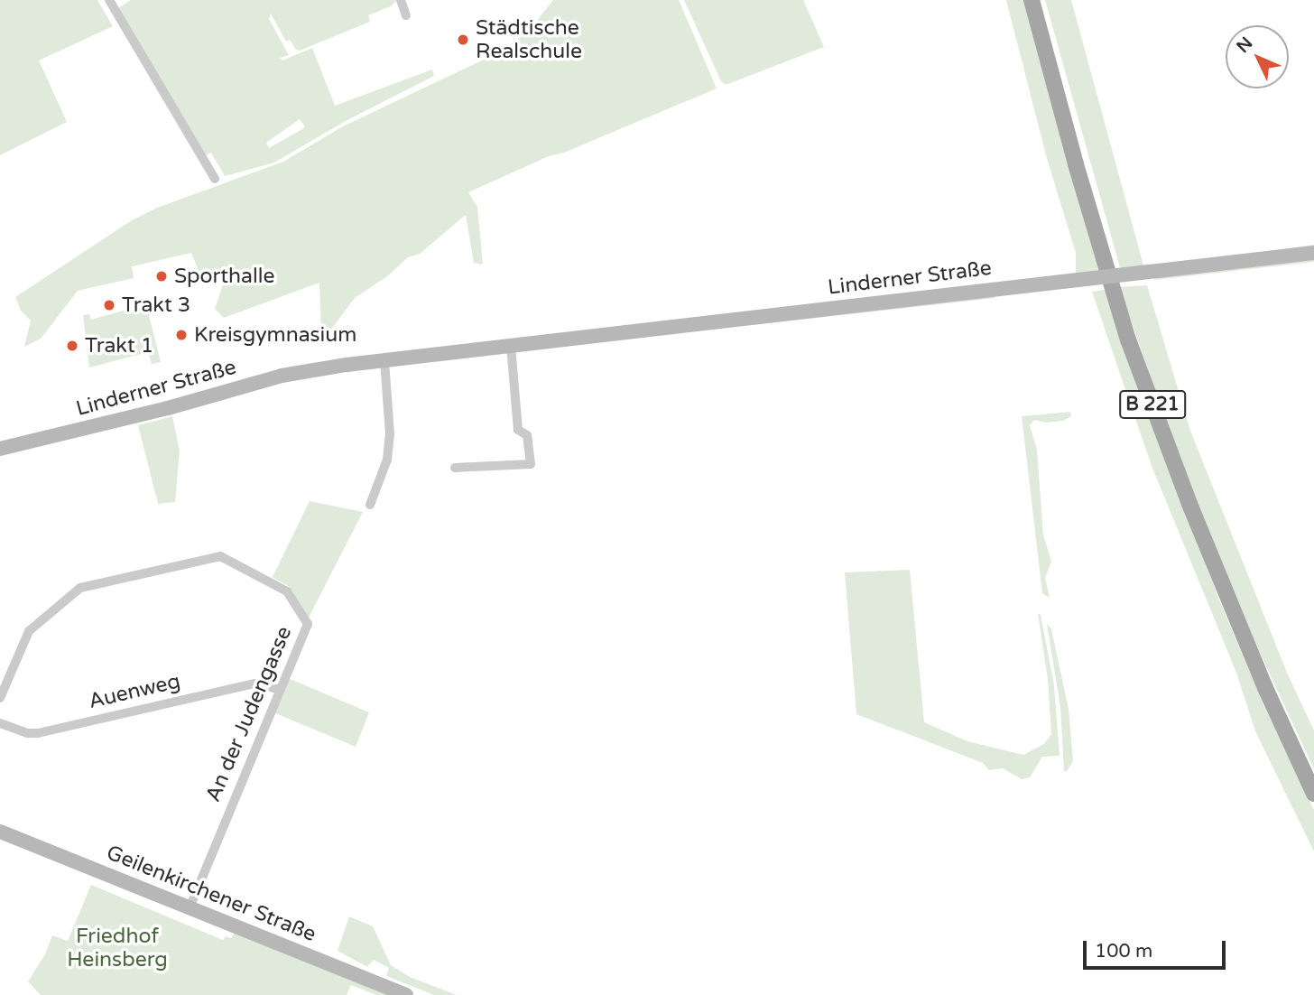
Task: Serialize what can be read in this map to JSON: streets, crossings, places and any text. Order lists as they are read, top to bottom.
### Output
{
  "streets": {
    "main road": ["Linderner Straße", "B 221", "Geilenkirchener Straße"],
    "street": ["Auenweg", "An der Judengasse"]
  },
  "crossings": [
    ["Auenweg", "An der Judengasse"],
    ["An der Judengasse", "Geilenkirchener Straße"]
  ],
  "parks": ["Friedhof Heinsberg"],
  "places": [
    "Städtische Realschule",
    "Sporthalle",
    "Trakt 3",
    "Kreisgymnasium",
    "Trakt 1"
  ],
  "scale_bar": "100 m",
  "north": "top left"
}
